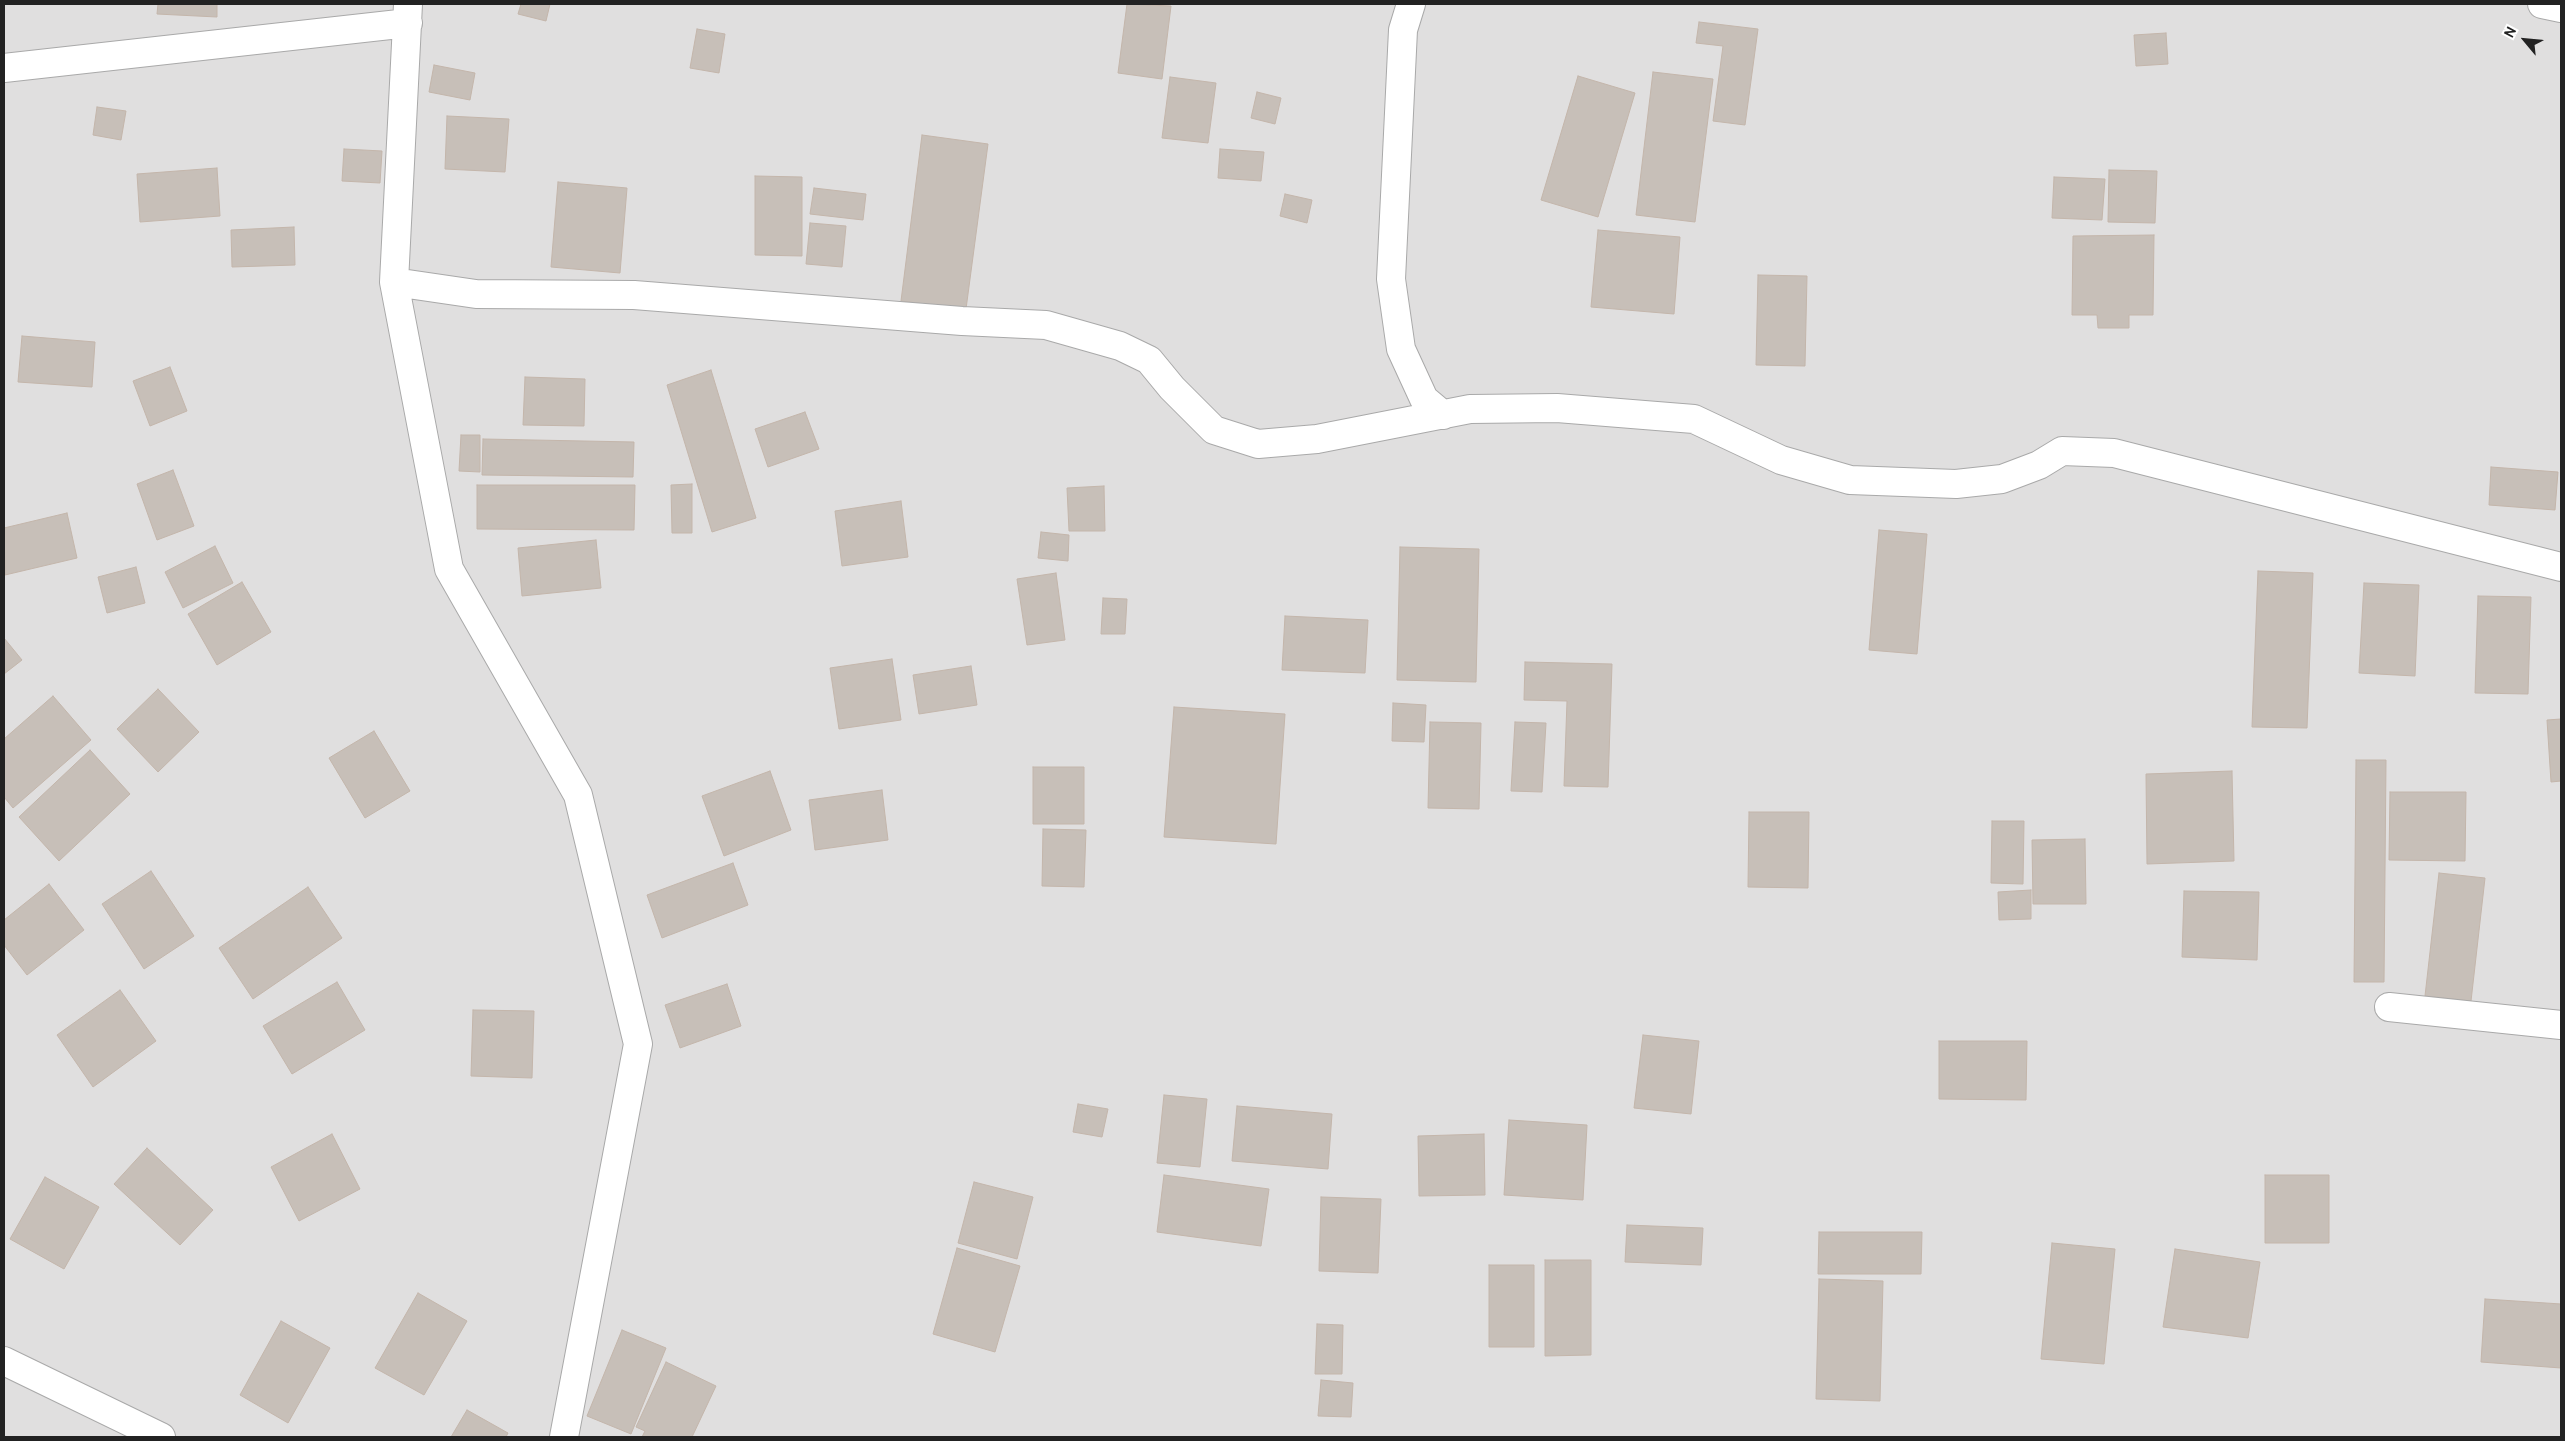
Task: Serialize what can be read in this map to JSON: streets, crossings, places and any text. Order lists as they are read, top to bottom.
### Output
{
  "north": "top left"
}
